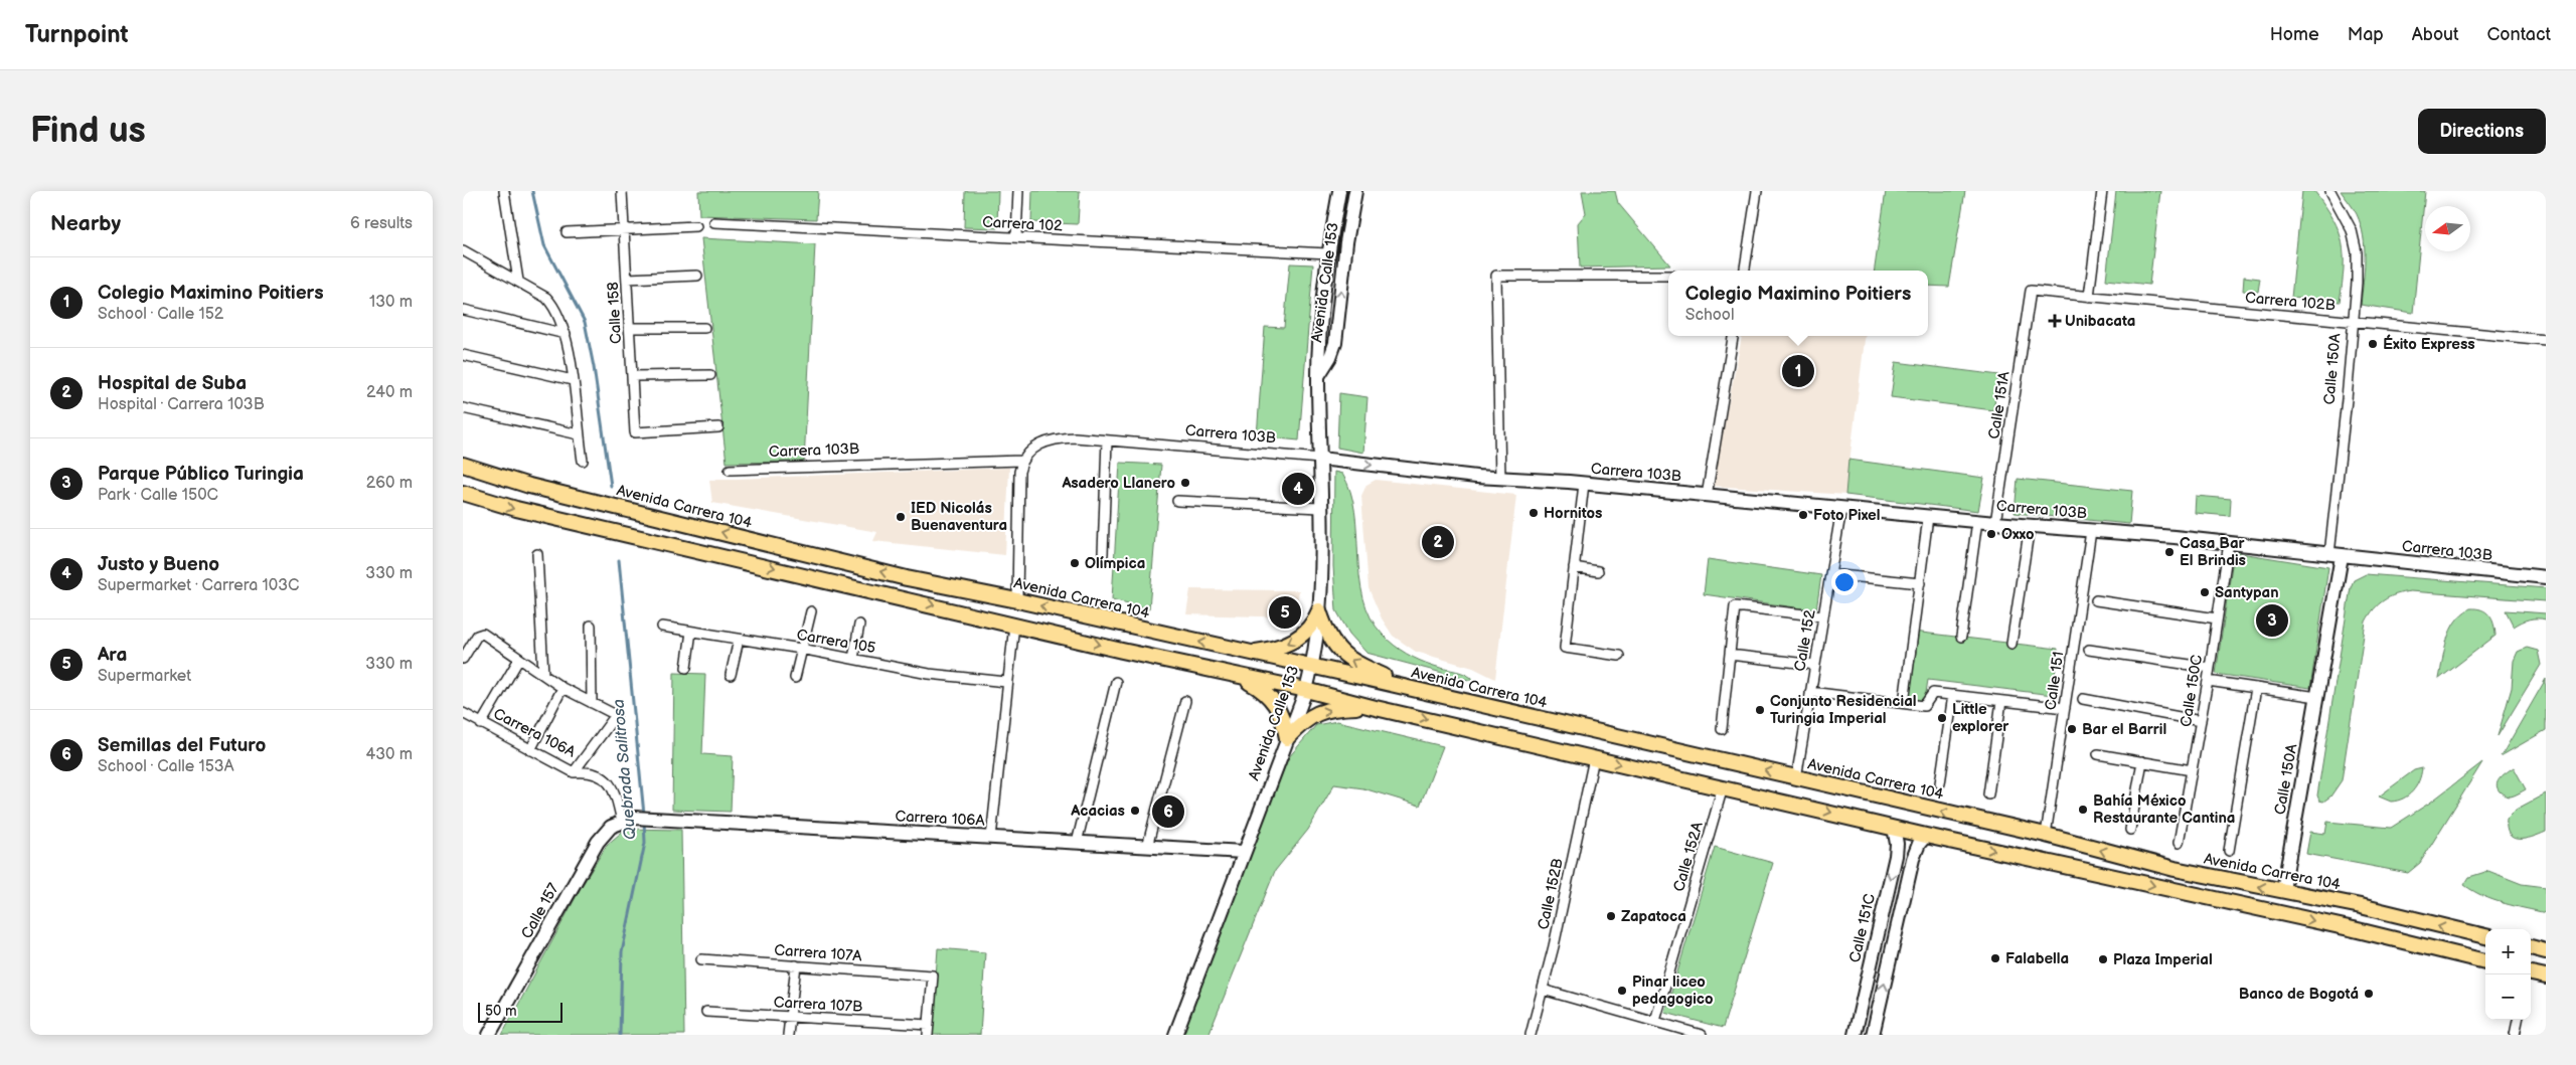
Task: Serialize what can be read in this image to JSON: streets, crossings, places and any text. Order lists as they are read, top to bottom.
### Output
{
  "streets": {
    "main road": ["Avenida Carrera 104"],
    "street": [
      "Carrera 102",
      "Avenida Calle 153",
      "Carrera 102B",
      "Calle 158",
      "Calle 150A",
      "Calle 151A",
      "Carrera 103B",
      "Calle 152",
      "Carrera 105",
      "Calle 151",
      "Calle 150C",
      "Carrera 106A",
      "Calle 152A",
      "Calle 152B",
      "Calle 157",
      "Calle 151C",
      "Carrera 107A",
      "Carrera 107B"
    ]
  },
  "crossings": [
    ["Carrera 102", "Avenida Calle 153"],
    ["Avenida Calle 153", "Carrera 103B"],
    ["Avenida Calle 153", "Avenida Carrera 104"],
    ["Avenida Calle 153", "Carrera 106A"],
    ["Carrera 102B", "Calle 150A"],
    ["Carrera 102B", "Calle 151A"],
    ["Calle 150A", "Carrera 103B"],
    ["Calle 150A", "Avenida Carrera 104"],
    ["Calle 151A", "Carrera 103B"],
    ["Carrera 103B", "Calle 152"],
    ["Carrera 103B", "Calle 151"],
    ["Carrera 103B", "Calle 150C"],
    ["Avenida Carrera 104", "Calle 152"],
    ["Avenida Carrera 104", "Calle 151"],
    ["Carrera 106A", "Calle 157"],
    ["Carrera 107A", "Carrera 107B"]
  ],
  "water": ["Quebrada Salitrosa"],
  "places": {
    "health": ["Unibacata"],
    "other": [
      "Éxito Express",
      "Asadero Llanero",
      "Hornitos",
      "Foto Pixel",
      "IED Nicolás Buenaventura",
      "Oxxo",
      "Casa Bar El Brindis",
      "Olímpica",
      "Santypan",
      "Conjunto Residencial Turingia Imperial",
      "Little explorer",
      "Bar el Barril",
      "Bahía México Restaurante Cantina",
      "Acacias",
      "Zapatoca",
      "Falabella",
      "Plaza Imperial",
      "Pinar liceo pedagogico",
      "Banco de Bogotá"
    ]
  },
  "scale_bar": "50 m",
  "north": "left",
  "page": {
    "header": "Turnpoint",
    "nav": [
      "Home",
      "Map",
      "About",
      "Contact"
    ],
    "buttons": "Directions",
    "title": "Find us",
    "heading": ["Nearby", "6 results"],
    "list": [
      {
        "mark": "1",
        "name": "Colegio Maximino Poitiers",
        "note": "School · Calle 152",
        "value": "130 m"
      },
      {
        "mark": "2",
        "name": "Hospital de Suba",
        "note": "Hospital · Carrera 103B",
        "value": "240 m"
      },
      {
        "mark": "3",
        "name": "Parque Público Turingia",
        "note": "Park · Calle 150C",
        "value": "260 m"
      },
      {
        "mark": "4",
        "name": "Justo y Bueno",
        "note": "Supermarket · Carrera 103C",
        "value": "330 m"
      },
      {
        "mark": "5",
        "name": "Ara",
        "note": "Supermarket",
        "value": "330 m"
      },
      {
        "mark": "6",
        "name": "Semillas del Futuro",
        "note": "School · Calle 153A",
        "value": "430 m"
      }
    ],
    "popup": ["Colegio Maximino Poitiers", "School"],
    "pins": [
      "1",
      "4",
      "2",
      "5",
      "3",
      "6"
    ],
    "map_buttons": ["+", "−"],
    "scale": "50 m"
  }
}
